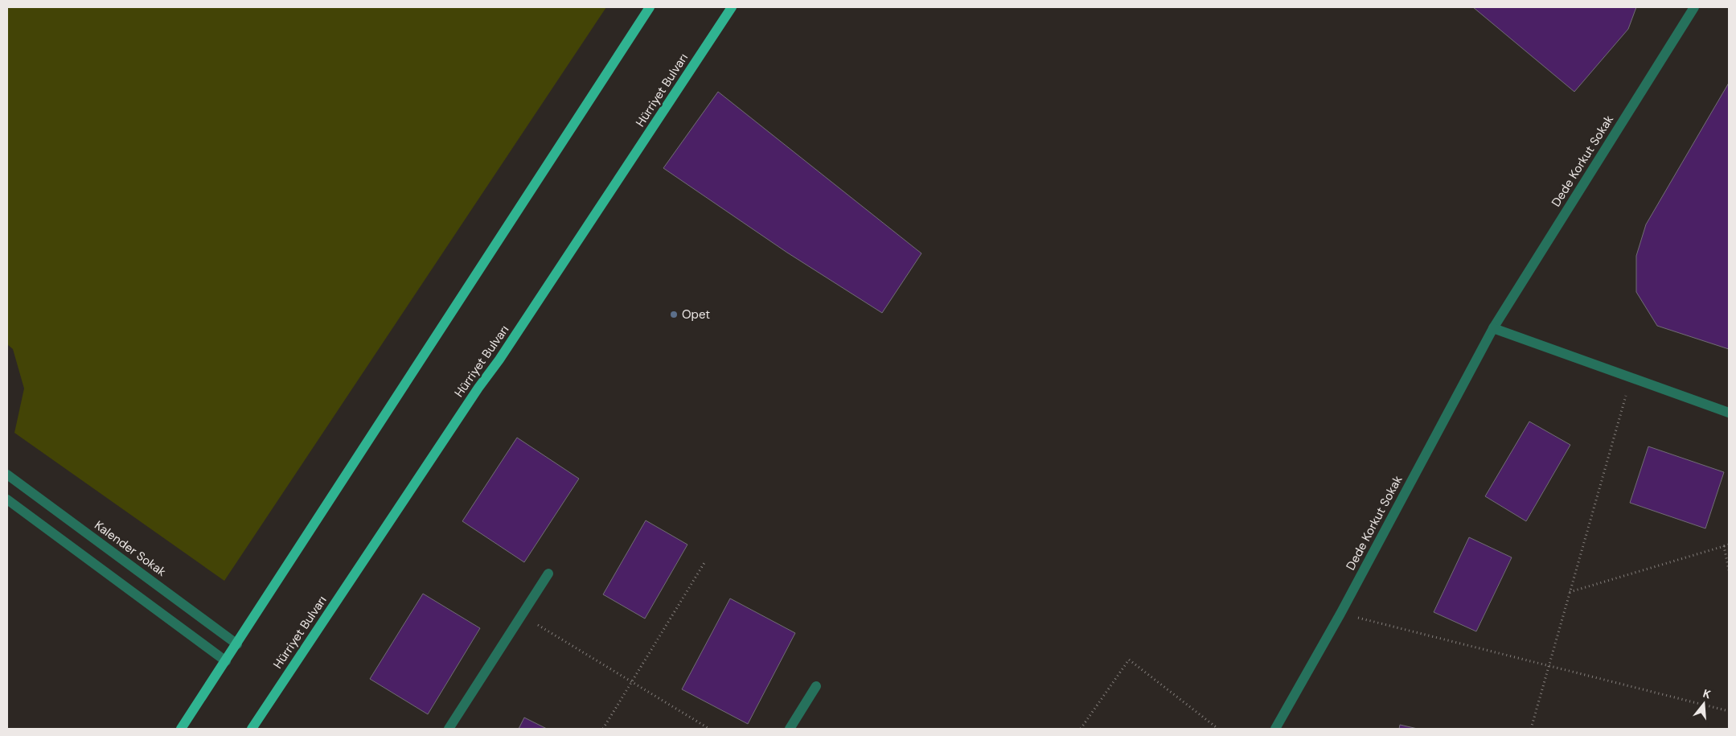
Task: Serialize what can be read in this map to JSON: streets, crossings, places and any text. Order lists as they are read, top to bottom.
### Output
{
  "streets": {
    "main road": ["Hürriyet Bulvarı"],
    "street": ["Dede Korkut Sokak", "Kalender Sokak"]
  },
  "places": ["Opet"],
  "north": "top"
}
